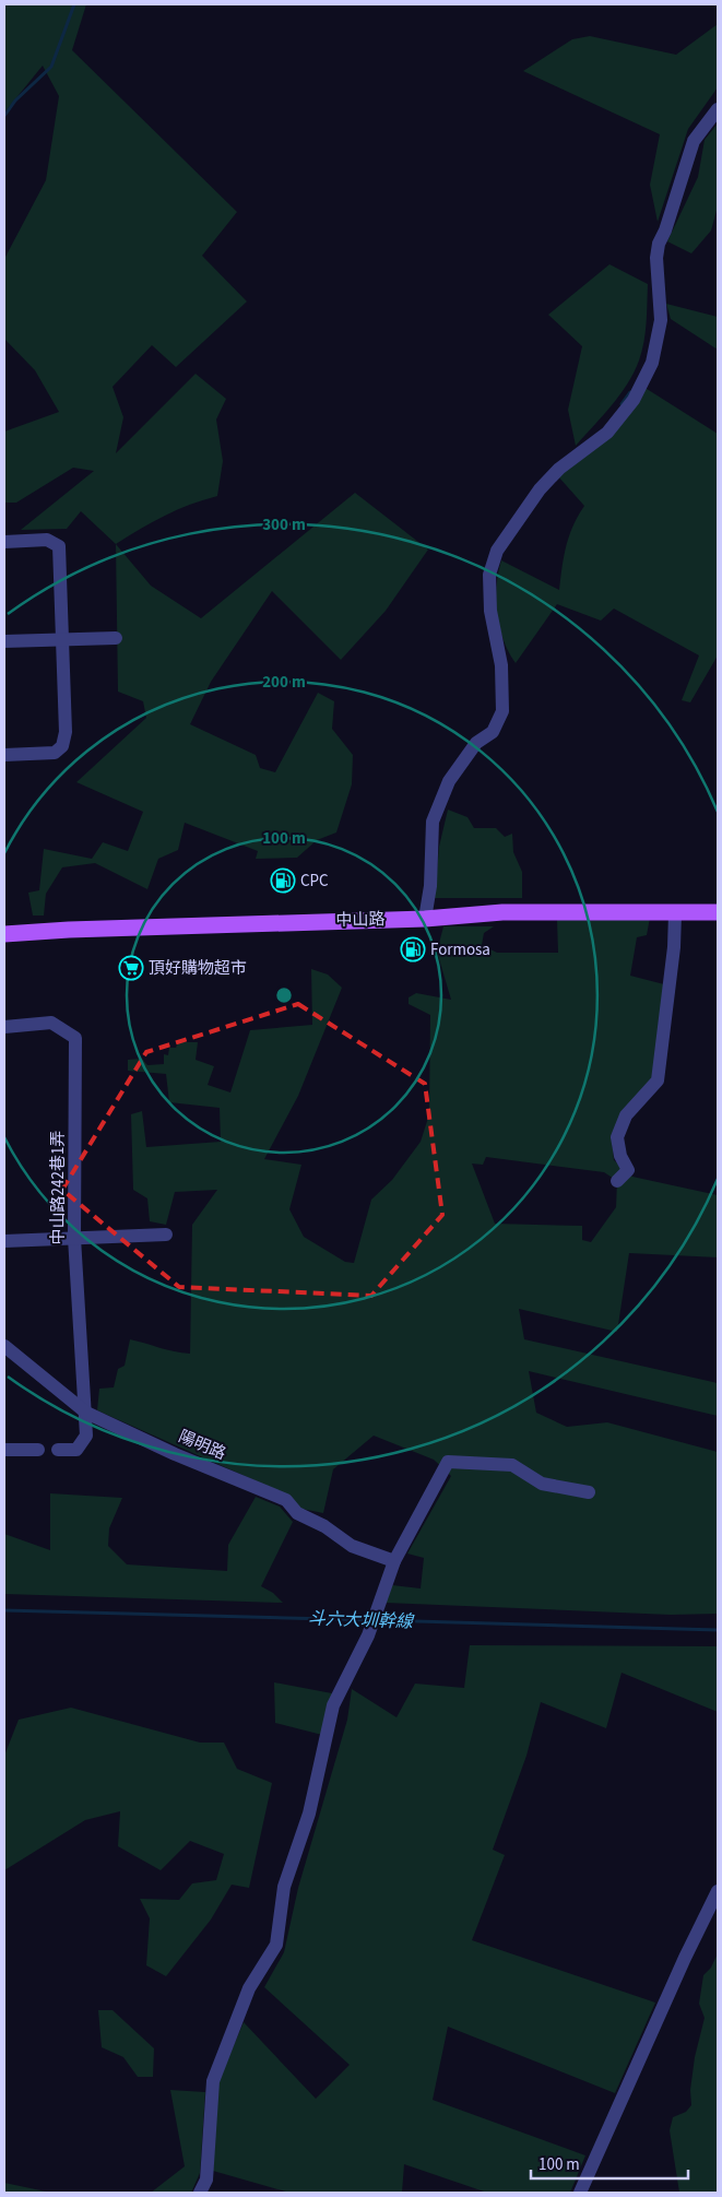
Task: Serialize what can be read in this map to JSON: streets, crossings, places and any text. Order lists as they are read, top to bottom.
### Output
{
  "streets": {
    "main road": ["中山路"],
    "street": ["中山路242巷1弄", "陽明路"]
  },
  "crossings": [
    ["中山路242巷1弄", "陽明路"]
  ],
  "water": ["斗六大圳幹線"],
  "places": {
    "fuel station": ["CPC", "Formosa"],
    "supermarket": ["頂好購物超市"]
  },
  "scale_bar": "100 m",
  "rings": ["300 m", "200 m", "100 m"]
}
